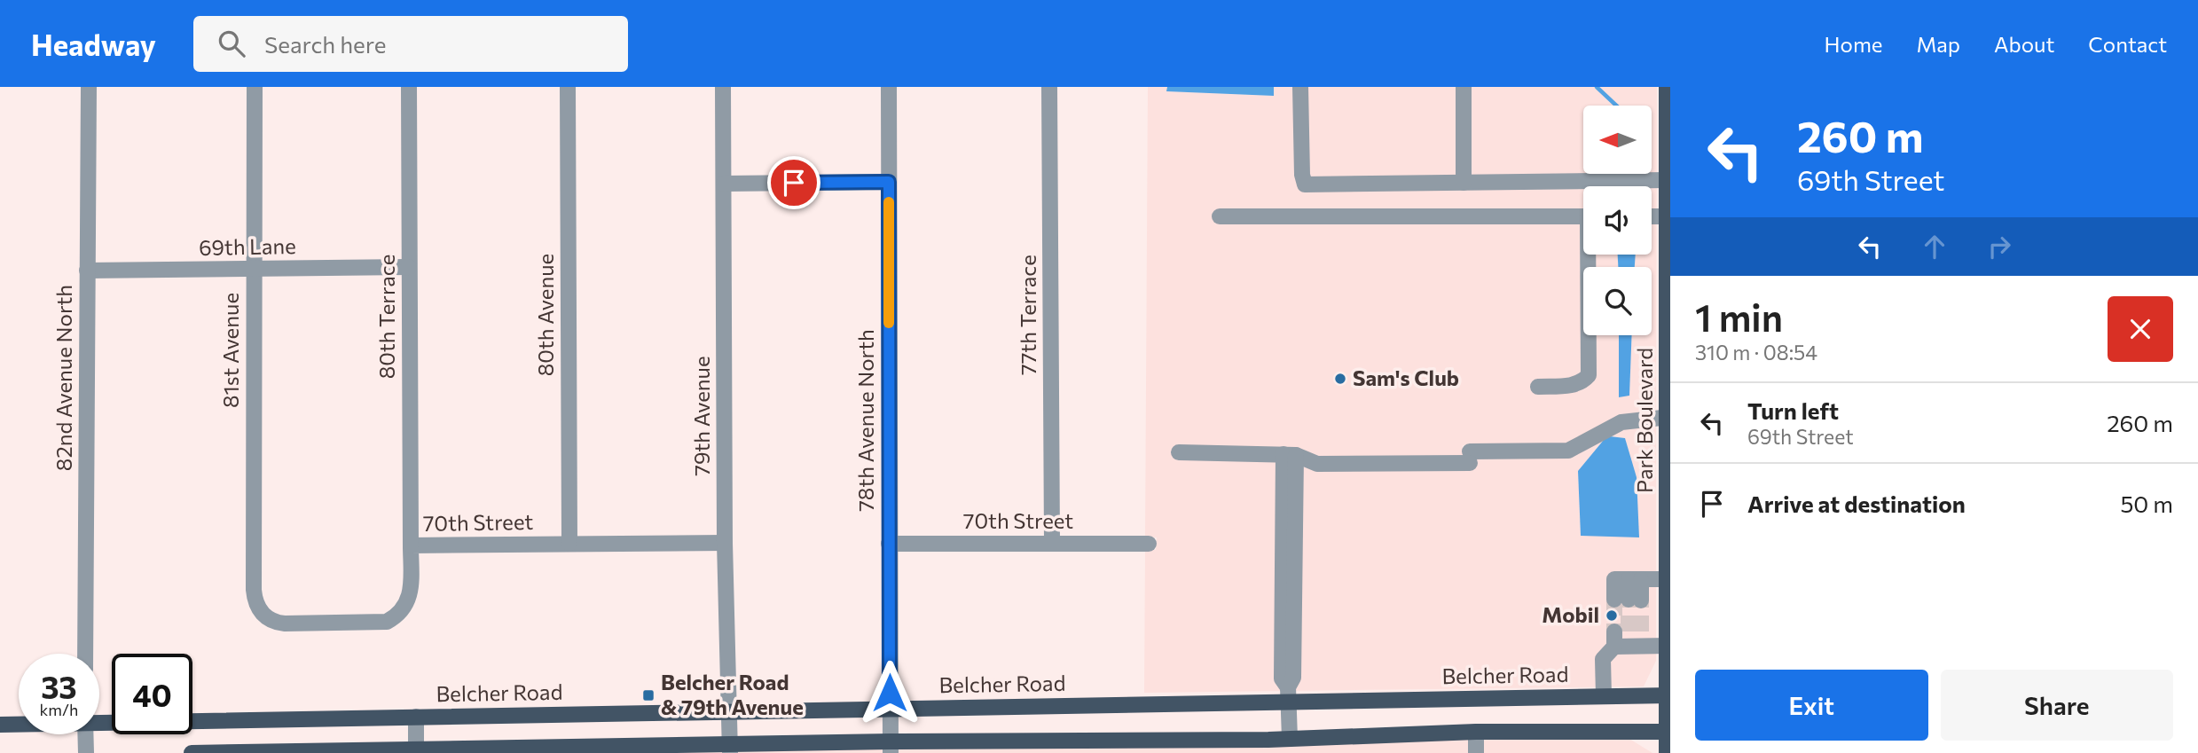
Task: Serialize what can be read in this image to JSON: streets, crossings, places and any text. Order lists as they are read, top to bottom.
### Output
{
  "streets": {
    "main road": ["Park Boulevard", "Belcher Road"],
    "street": [
      "69th Lane",
      "80th Avenue",
      "77th Terrace",
      "80th Terrace",
      "81st Avenue",
      "82nd Avenue North",
      "79th Avenue",
      "78th Avenue North",
      "70th Street"
    ]
  },
  "crossings": [
    ["69th Lane", "80th Terrace"],
    ["69th Lane", "81st Avenue"],
    ["69th Lane", "82nd Avenue North"],
    ["80th Avenue", "70th Street"],
    ["77th Terrace", "70th Street"],
    ["80th Terrace", "70th Street"],
    ["81st Avenue", "70th Street"],
    ["79th Avenue", "70th Street"],
    ["79th Avenue", "Belcher Road"],
    ["78th Avenue North", "70th Street"],
    ["78th Avenue North", "Belcher Road"],
    ["Park Boulevard", "Belcher Road"]
  ],
  "places": {
    "other": ["Sam's Club", "Mobil"],
    "transit": ["Belcher Road & 79th Avenue"]
  },
  "north": "left",
  "page": {
    "header": "Headway",
    "search": "Search here",
    "nav": [
      "Home",
      "Map",
      "About",
      "Contact"
    ],
    "turn": ["260 m", "69th Street"],
    "heading": ["1 min", "310 m · 08:54"],
    "list": [
      {
        "name": "Turn left",
        "note": "69th Street",
        "value": "260 m"
      },
      {
        "name": "Arrive at destination",
        "value": "50 m"
      }
    ],
    "speed": "33 km/h",
    "limit": "40",
    "buttons": ["Exit", "Share"]
  }
}
